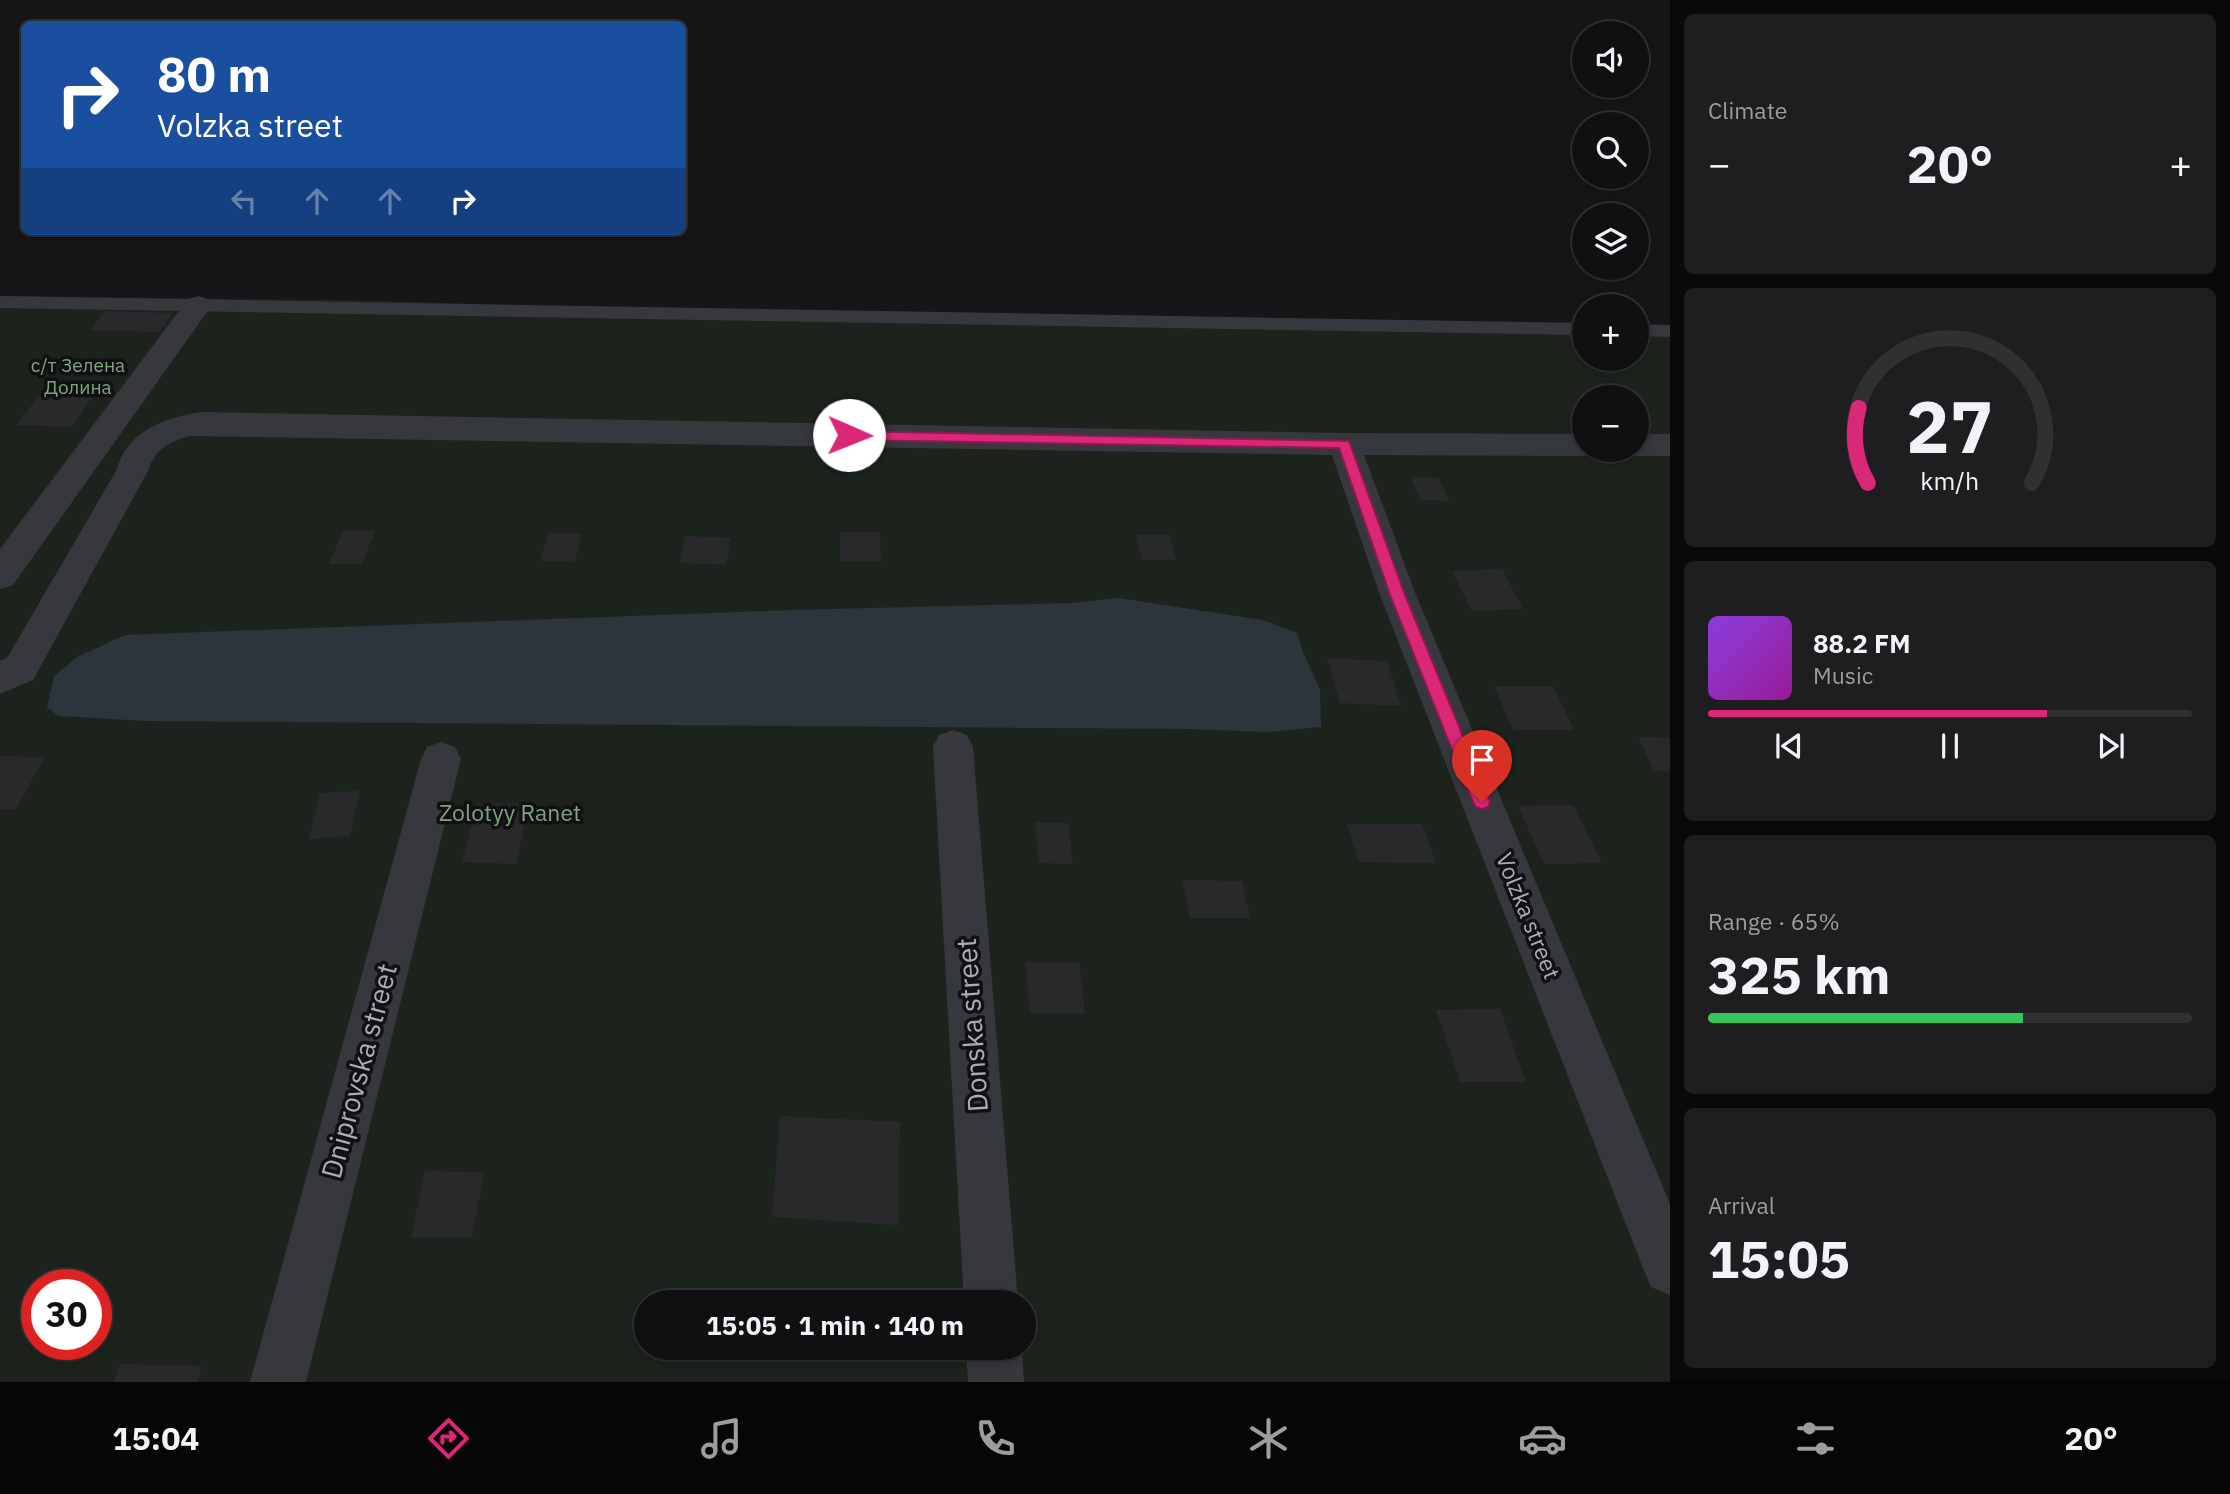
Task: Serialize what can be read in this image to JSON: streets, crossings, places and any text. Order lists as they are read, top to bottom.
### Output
{
  "streets": {
    "street": ["Volzka street", "Donska street", "Dniprovska street"]
  },
  "parks": ["с/т Зелена Долина", "Zolotyy Ranet"],
  "page": {
    "tile": [
      "Climate",
      ["Range · 65%", "325 km"],
      ["Arrival", "15:05"]
    ],
    "map_buttons": ["+", "−"],
    "turn": ["80 m", "Volzka street"],
    "heat": ["−", "20°", "+"],
    "song": ["88.2 FM", "Music"],
    "limit": "30",
    "trip": "15:05 · 1 min · 140 m",
    "tabs": ["15:04", "20°"],
    "gauge": ["27", "km/h"]
  }
}
